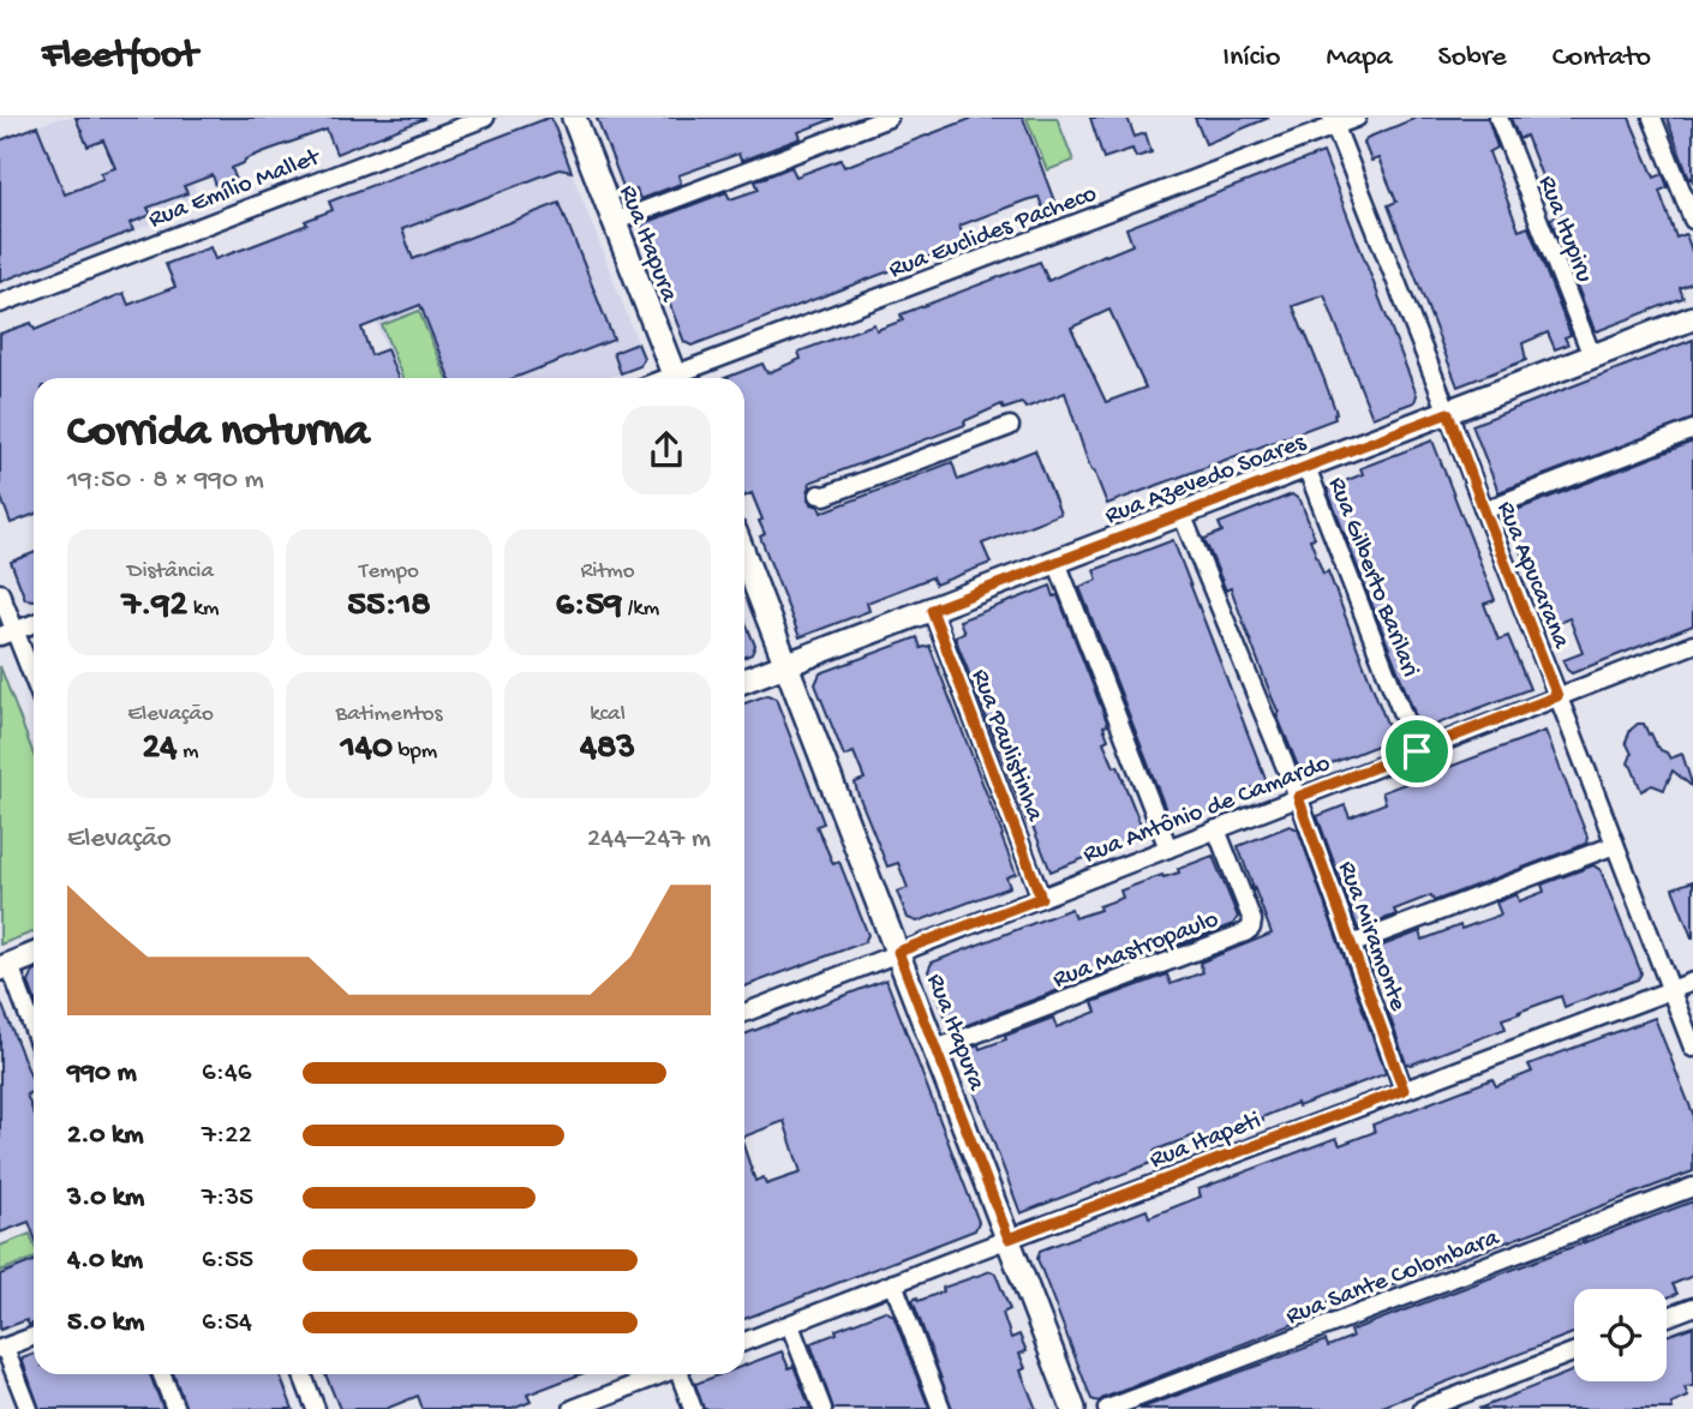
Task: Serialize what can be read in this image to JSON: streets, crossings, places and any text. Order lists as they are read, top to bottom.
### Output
{
  "streets": {
    "street": [
      "Rua Emílio Mallet",
      "Rua Itupiru",
      "Rua Euclides Pacheco",
      "Rua Itapura",
      "Rua Azevedo Soares",
      "Rua Apucarana",
      "Rua Gilberto Barilari",
      "Rua Paulistinha",
      "Rua Antônio de Camardo",
      "Rua Miramonte",
      "Rua Mastropaulo",
      "Rua Itapeti",
      "Rua Sante Colombara"
    ]
  },
  "crossings": [
    ["Rua Itupiru", "Rua Azevedo Soares"],
    ["Rua Euclides Pacheco", "Rua Apucarana"],
    ["Rua Itapura", "Rua Azevedo Soares"],
    ["Rua Itapura", "Rua Antônio de Camardo"],
    ["Rua Itapura", "Rua Mastropaulo"],
    ["Rua Itapura", "Rua Itapeti"],
    ["Rua Azevedo Soares", "Rua Apucarana"],
    ["Rua Azevedo Soares", "Rua Gilberto Barilari"],
    ["Rua Azevedo Soares", "Rua Paulistinha"],
    ["Rua Azevedo Soares", "Rua Miramonte"],
    ["Rua Apucarana", "Rua Antônio de Camardo"],
    ["Rua Apucarana", "Rua Itapeti"],
    ["Rua Gilberto Barilari", "Rua Antônio de Camardo"],
    ["Rua Paulistinha", "Rua Antônio de Camardo"],
    ["Rua Antônio de Camardo", "Rua Miramonte"],
    ["Rua Antônio de Camardo", "Rua Mastropaulo"],
    ["Rua Miramonte", "Rua Itapeti"]
  ],
  "page": {
    "header": "Fleetfoot",
    "nav": [
      "Início",
      "Mapa",
      "Sobre",
      "Contato"
    ],
    "heading": ["Corrida noturna", "19:50 · 8 × 990 m"],
    "stats": [
      ["Distância", "7.92 km"],
      ["Tempo", "55:18"],
      ["Ritmo", "6:59 /km"],
      ["Elevação", "24 m"],
      ["Batimentos", "140 bpm"],
      ["kcal", "483"]
    ],
    "chart": ["Elevação", "244–247 m"],
    "list": [
      {
        "name": "990 m",
        "note": "6:46"
      },
      {
        "name": "2.0 km",
        "note": "7:22"
      },
      {
        "name": "3.0 km",
        "note": "7:35"
      },
      {
        "name": "4.0 km",
        "note": "6:55"
      },
      {
        "name": "5.0 km",
        "note": "6:54"
      }
    ]
  }
}
